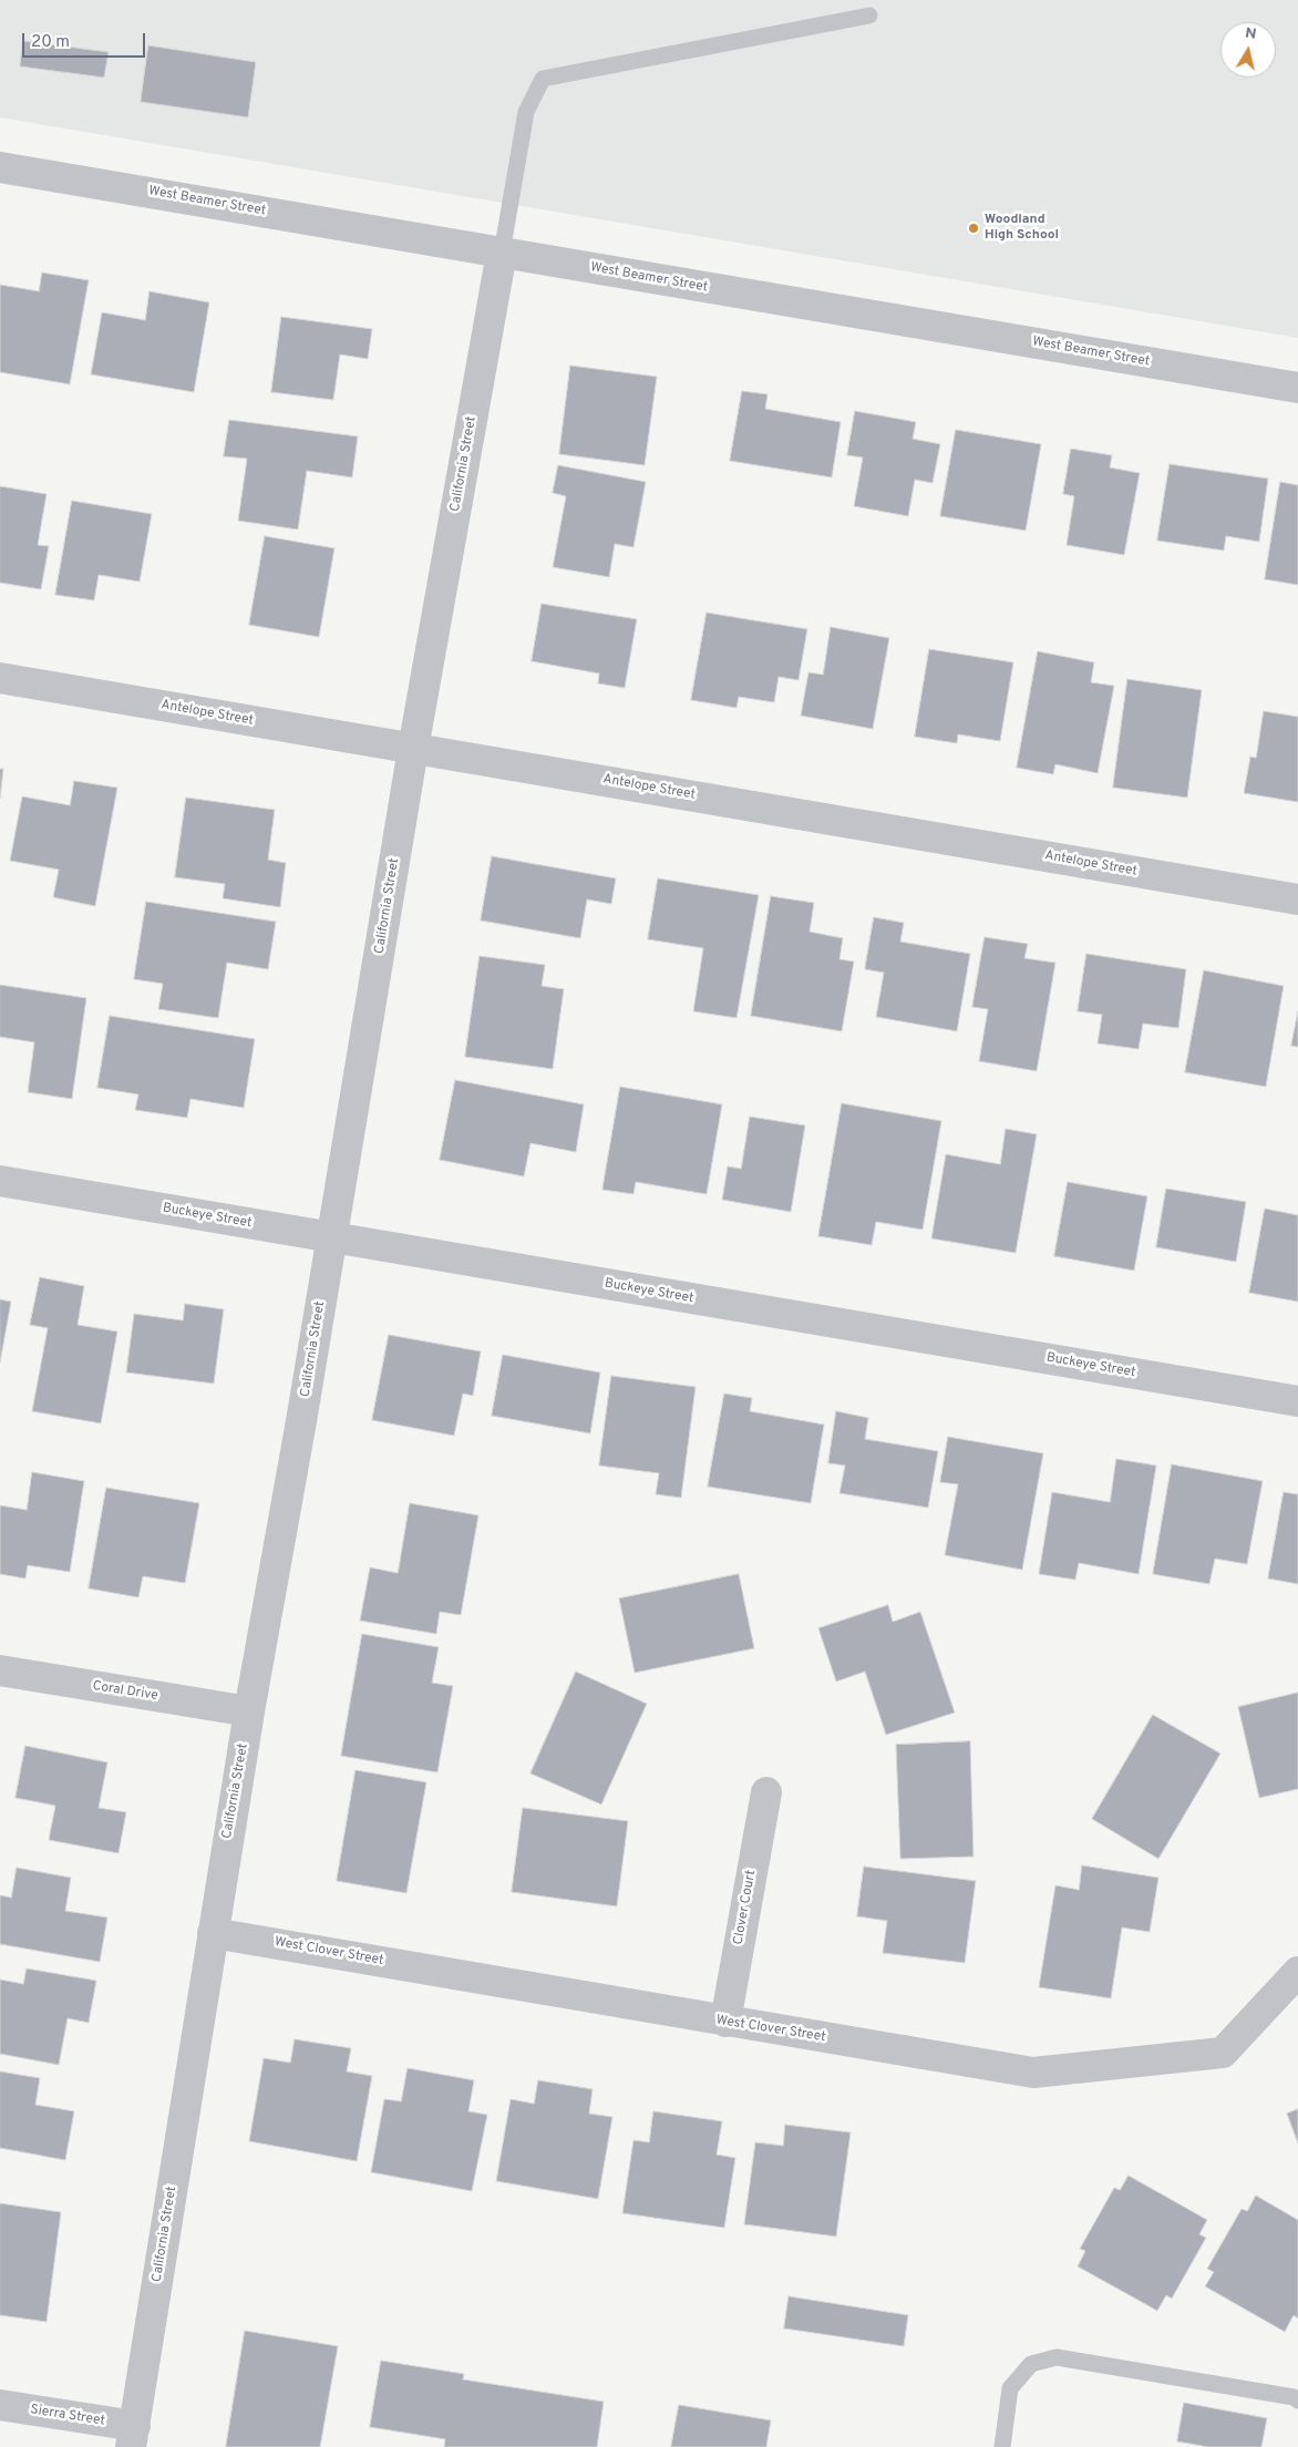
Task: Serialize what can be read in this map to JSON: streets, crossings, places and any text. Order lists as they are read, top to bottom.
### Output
{
  "streets": {
    "street": [
      "West Beamer Street",
      "California Street",
      "Antelope Street",
      "Buckeye Street",
      "Coral Drive",
      "Clover Court",
      "West Clover Street",
      "Sierra Street"
    ]
  },
  "crossings": [
    ["West Beamer Street", "California Street"],
    ["California Street", "Antelope Street"],
    ["California Street", "Buckeye Street"],
    ["California Street", "Coral Drive"],
    ["California Street", "West Clover Street"],
    ["California Street", "Sierra Street"],
    ["Clover Court", "West Clover Street"]
  ],
  "places": ["Woodland High School"],
  "scale_bar": "20 m",
  "north": "top"
}
